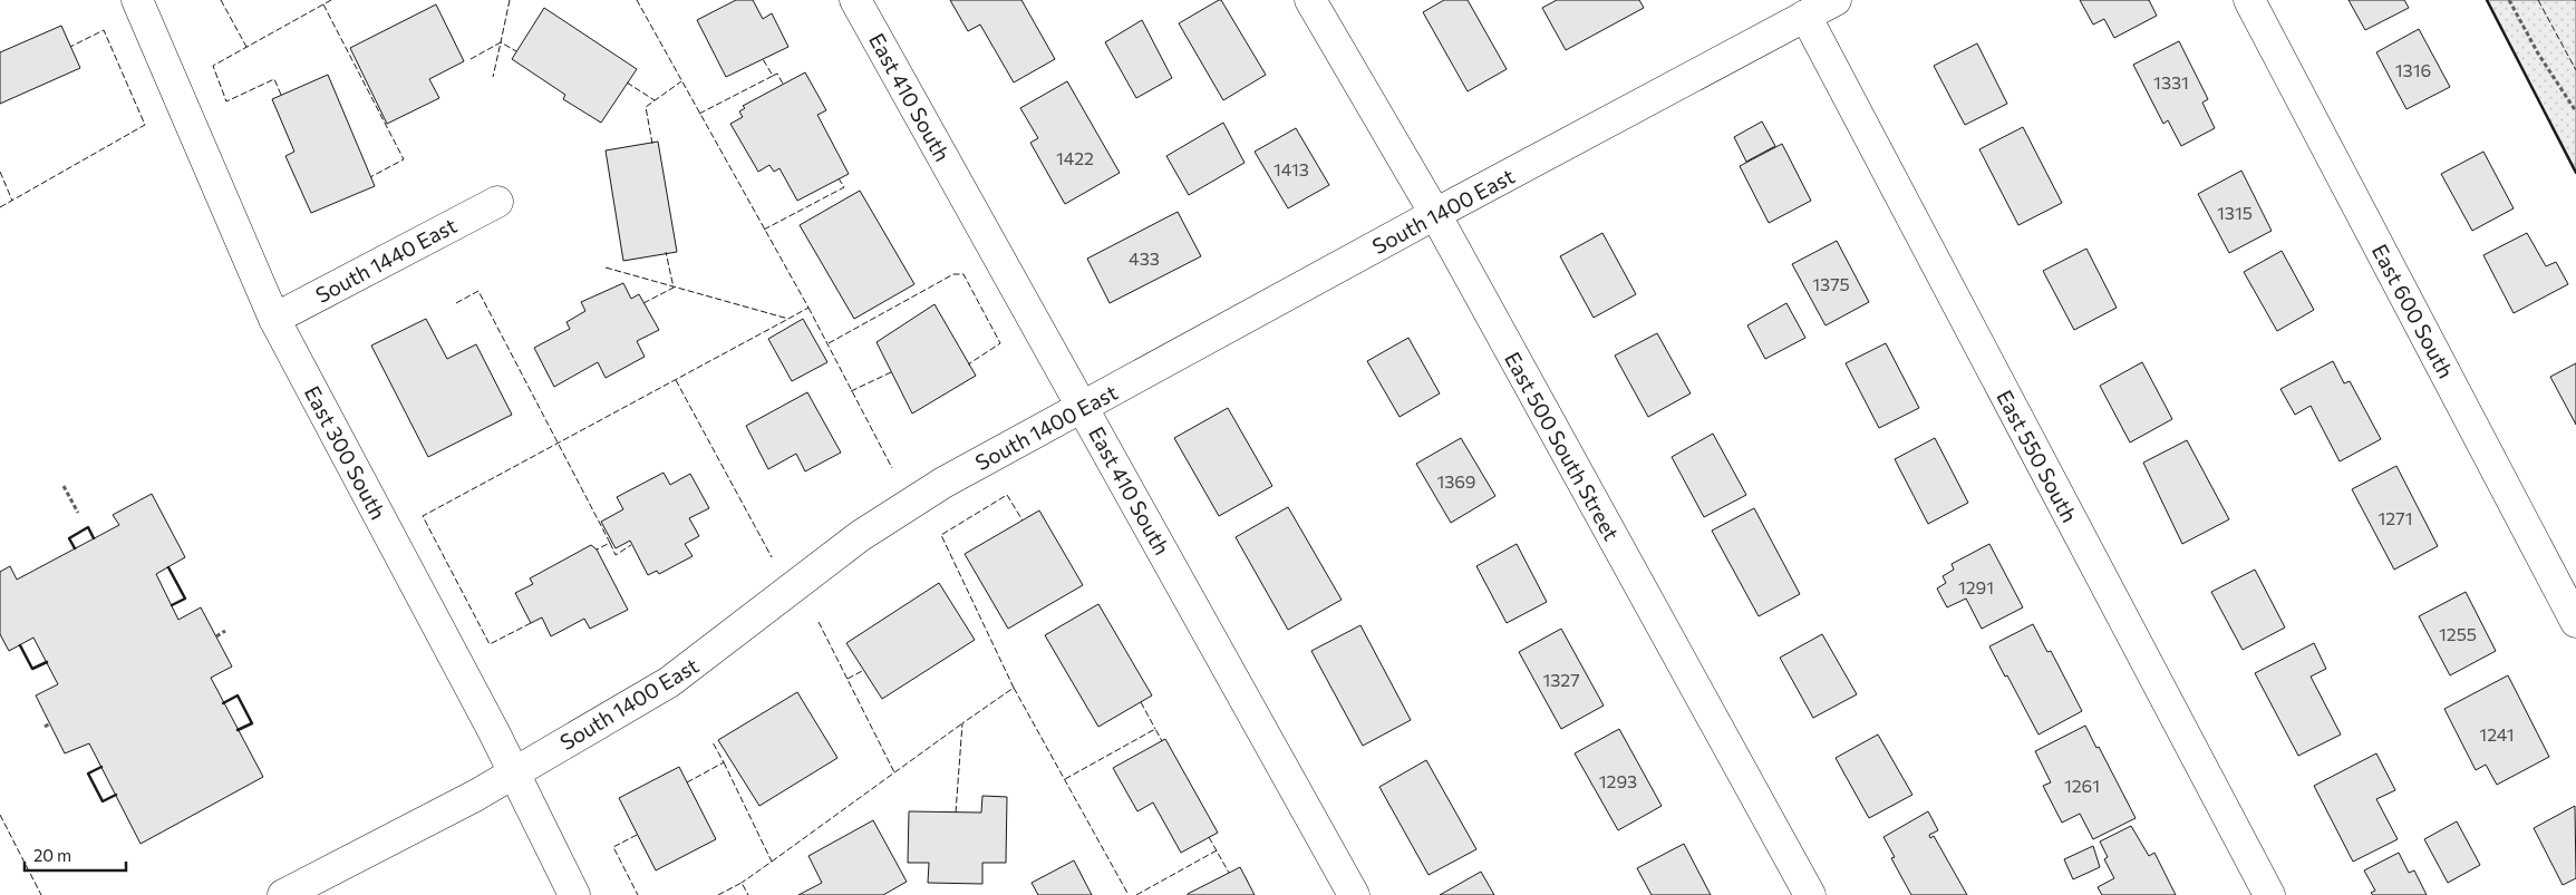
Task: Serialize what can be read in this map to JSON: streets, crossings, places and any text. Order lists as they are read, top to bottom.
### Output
{
  "streets": {
    "street": [
      "East 410 South",
      "South 1400 East",
      "South 1440 East",
      "East 600 South",
      "East 500 South Street",
      "East 300 South",
      "East 550 South"
    ]
  },
  "crossings": [
    ["East 410 South", "South 1400 East"],
    ["South 1400 East", "East 500 South Street"],
    ["South 1400 East", "East 300 South"],
    ["South 1400 East", "East 550 South"],
    ["South 1440 East", "East 300 South"]
  ],
  "house_numbers": [
    "1316",
    "1331",
    "1422",
    "1413",
    "1315",
    "433",
    "1375",
    "1369",
    "1271",
    "1291",
    "1255",
    "1327",
    "1241",
    "1293",
    "1261"
  ],
  "scale_bar": "20 m"
}
